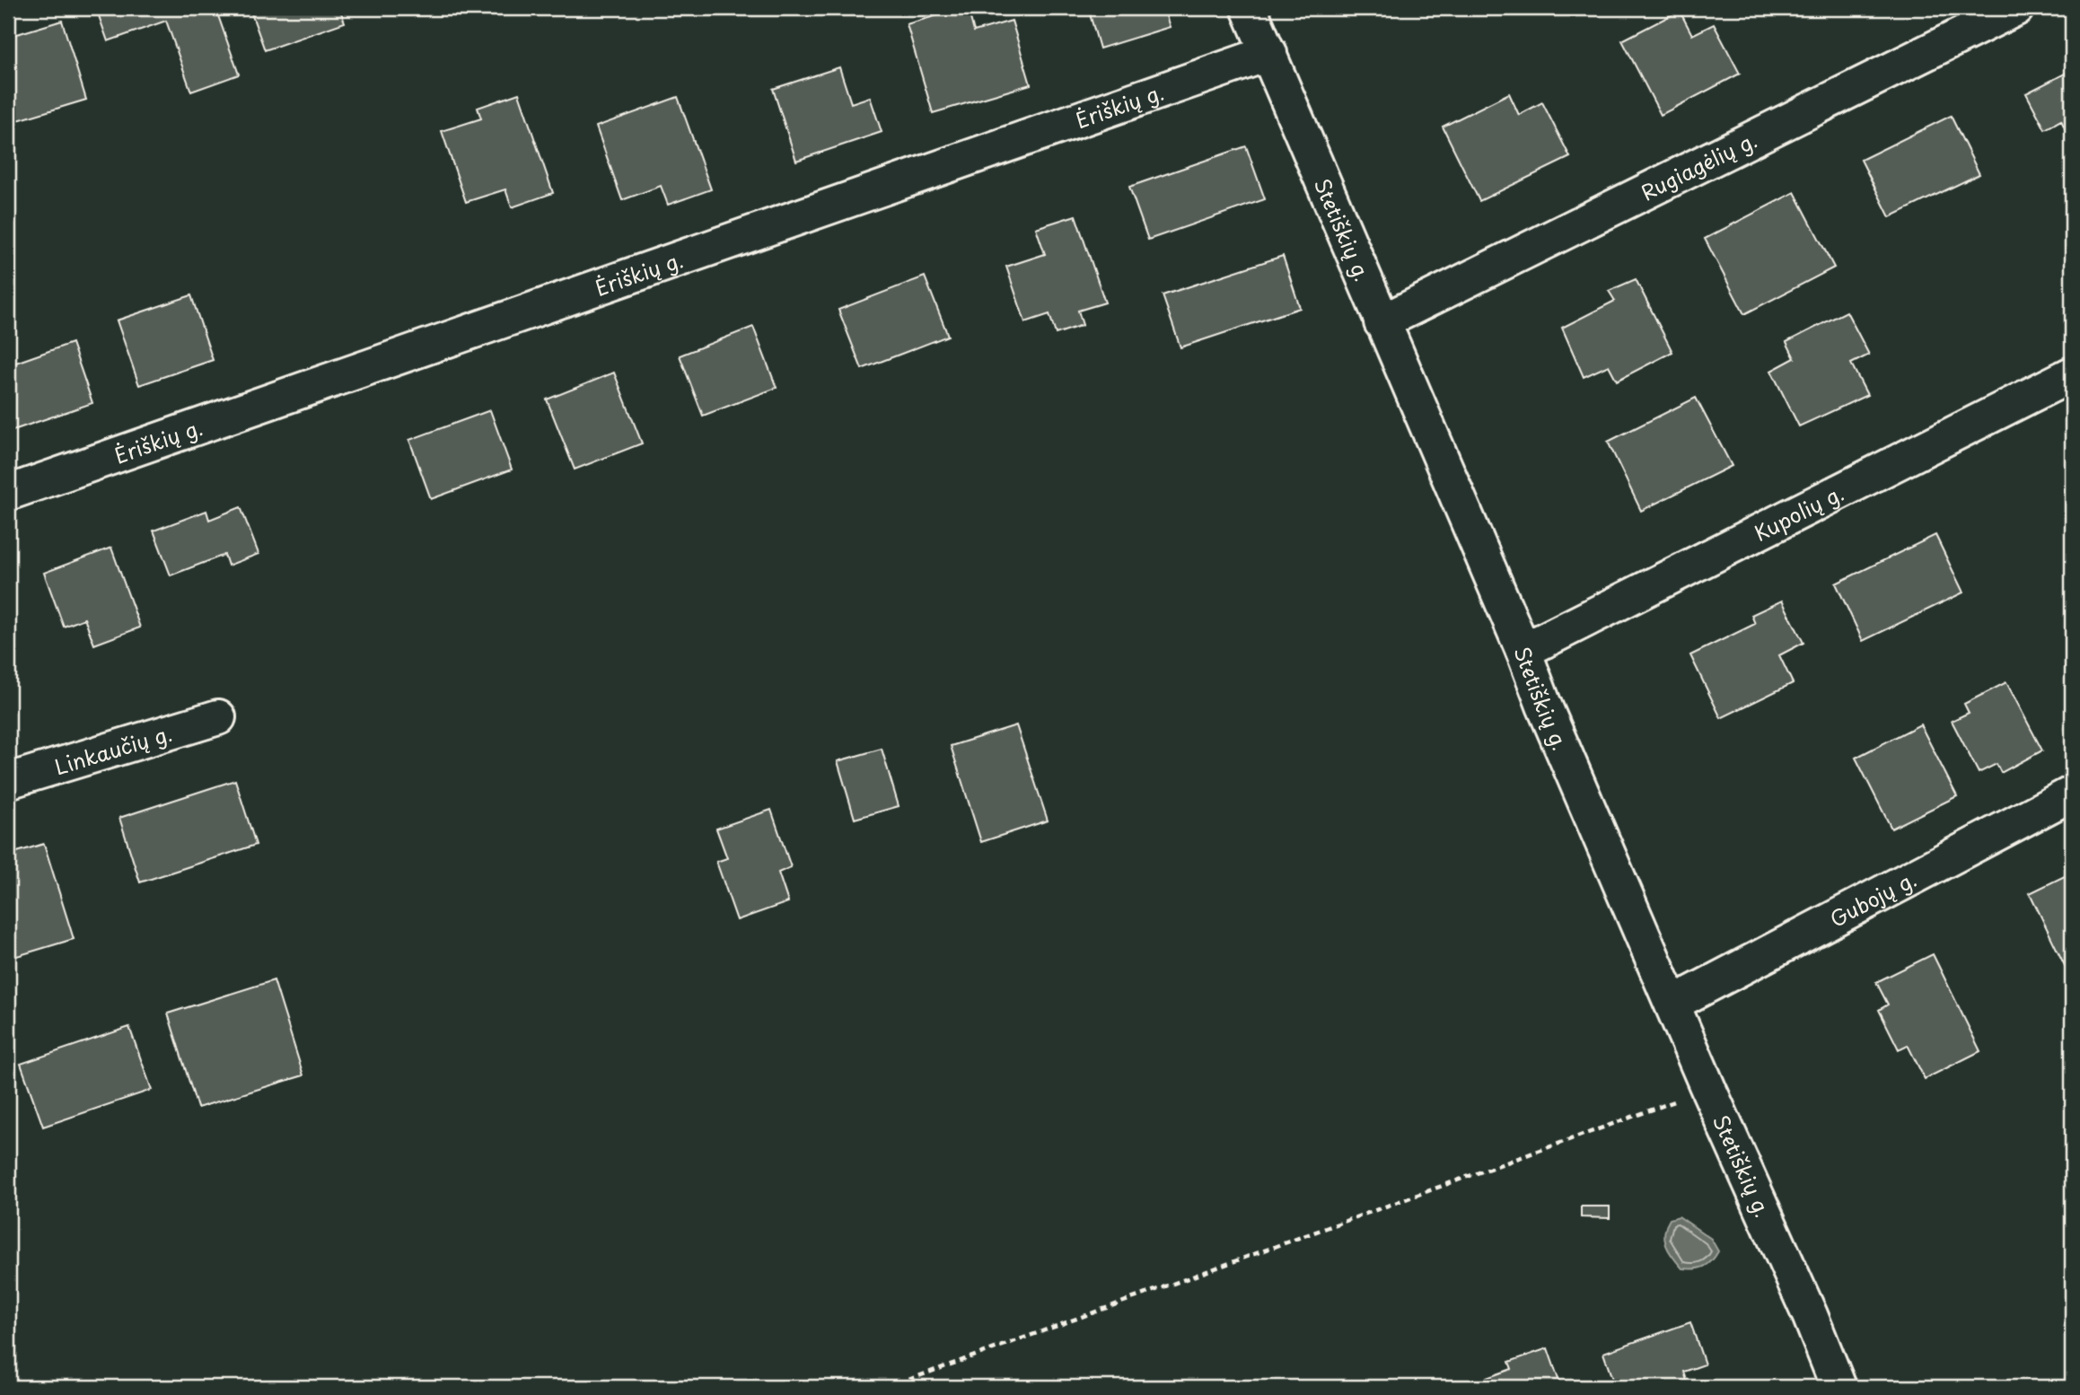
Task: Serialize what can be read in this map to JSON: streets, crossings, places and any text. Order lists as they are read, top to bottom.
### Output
{
  "streets": {
    "street": [
      "Ėriškių g.",
      "Rugiagėlių g.",
      "Stetiškių g.",
      "Kupolių g.",
      "Linkaučių g.",
      "Gubojų g."
    ]
  },
  "crossings": [
    ["Ėriškių g.", "Stetiškių g."],
    ["Rugiagėlių g.", "Stetiškių g."],
    ["Stetiškių g.", "Kupolių g."],
    ["Stetiškių g.", "Gubojų g."]
  ]
}
